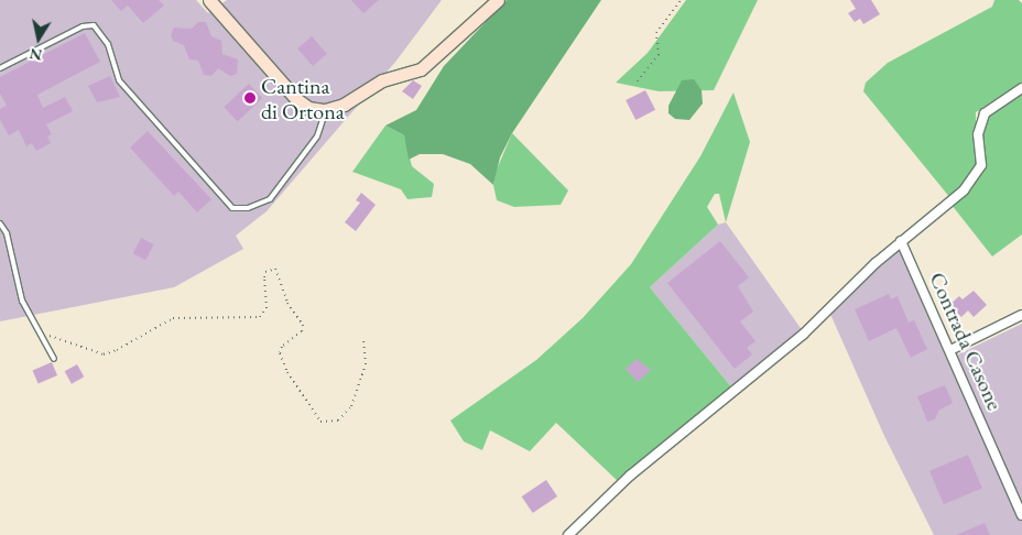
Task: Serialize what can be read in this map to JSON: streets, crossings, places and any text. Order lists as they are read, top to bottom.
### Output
{
  "streets": {
    "street": ["Contrada Casone"]
  },
  "places": ["Cantina di Ortona"],
  "north": "bottom"
}
